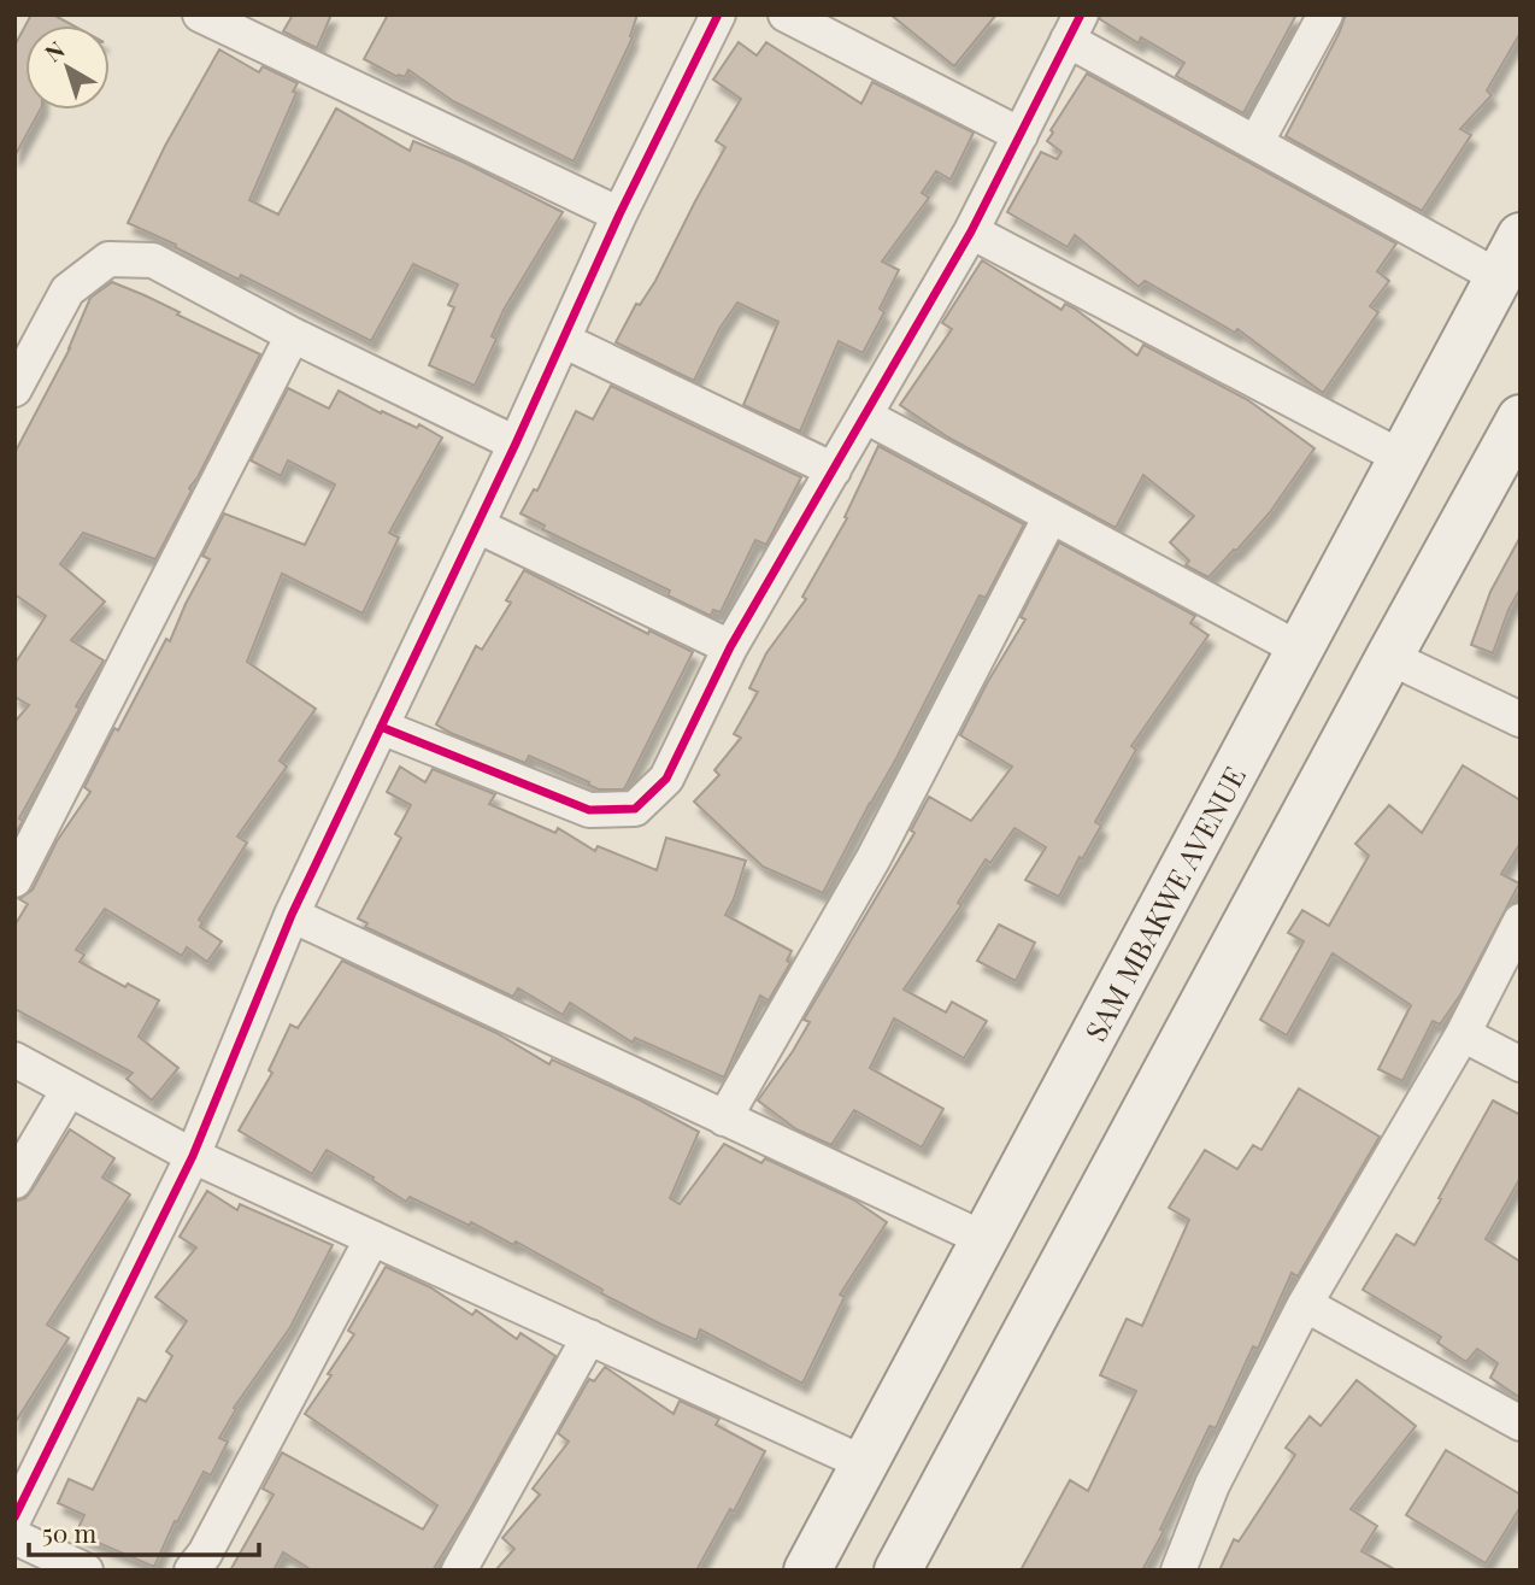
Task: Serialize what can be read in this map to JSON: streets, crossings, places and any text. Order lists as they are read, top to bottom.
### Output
{
  "streets": {
    "main road": ["SAM MBAKWE AVENUE"]
  },
  "scale_bar": "50 m",
  "north": "top left"
}
